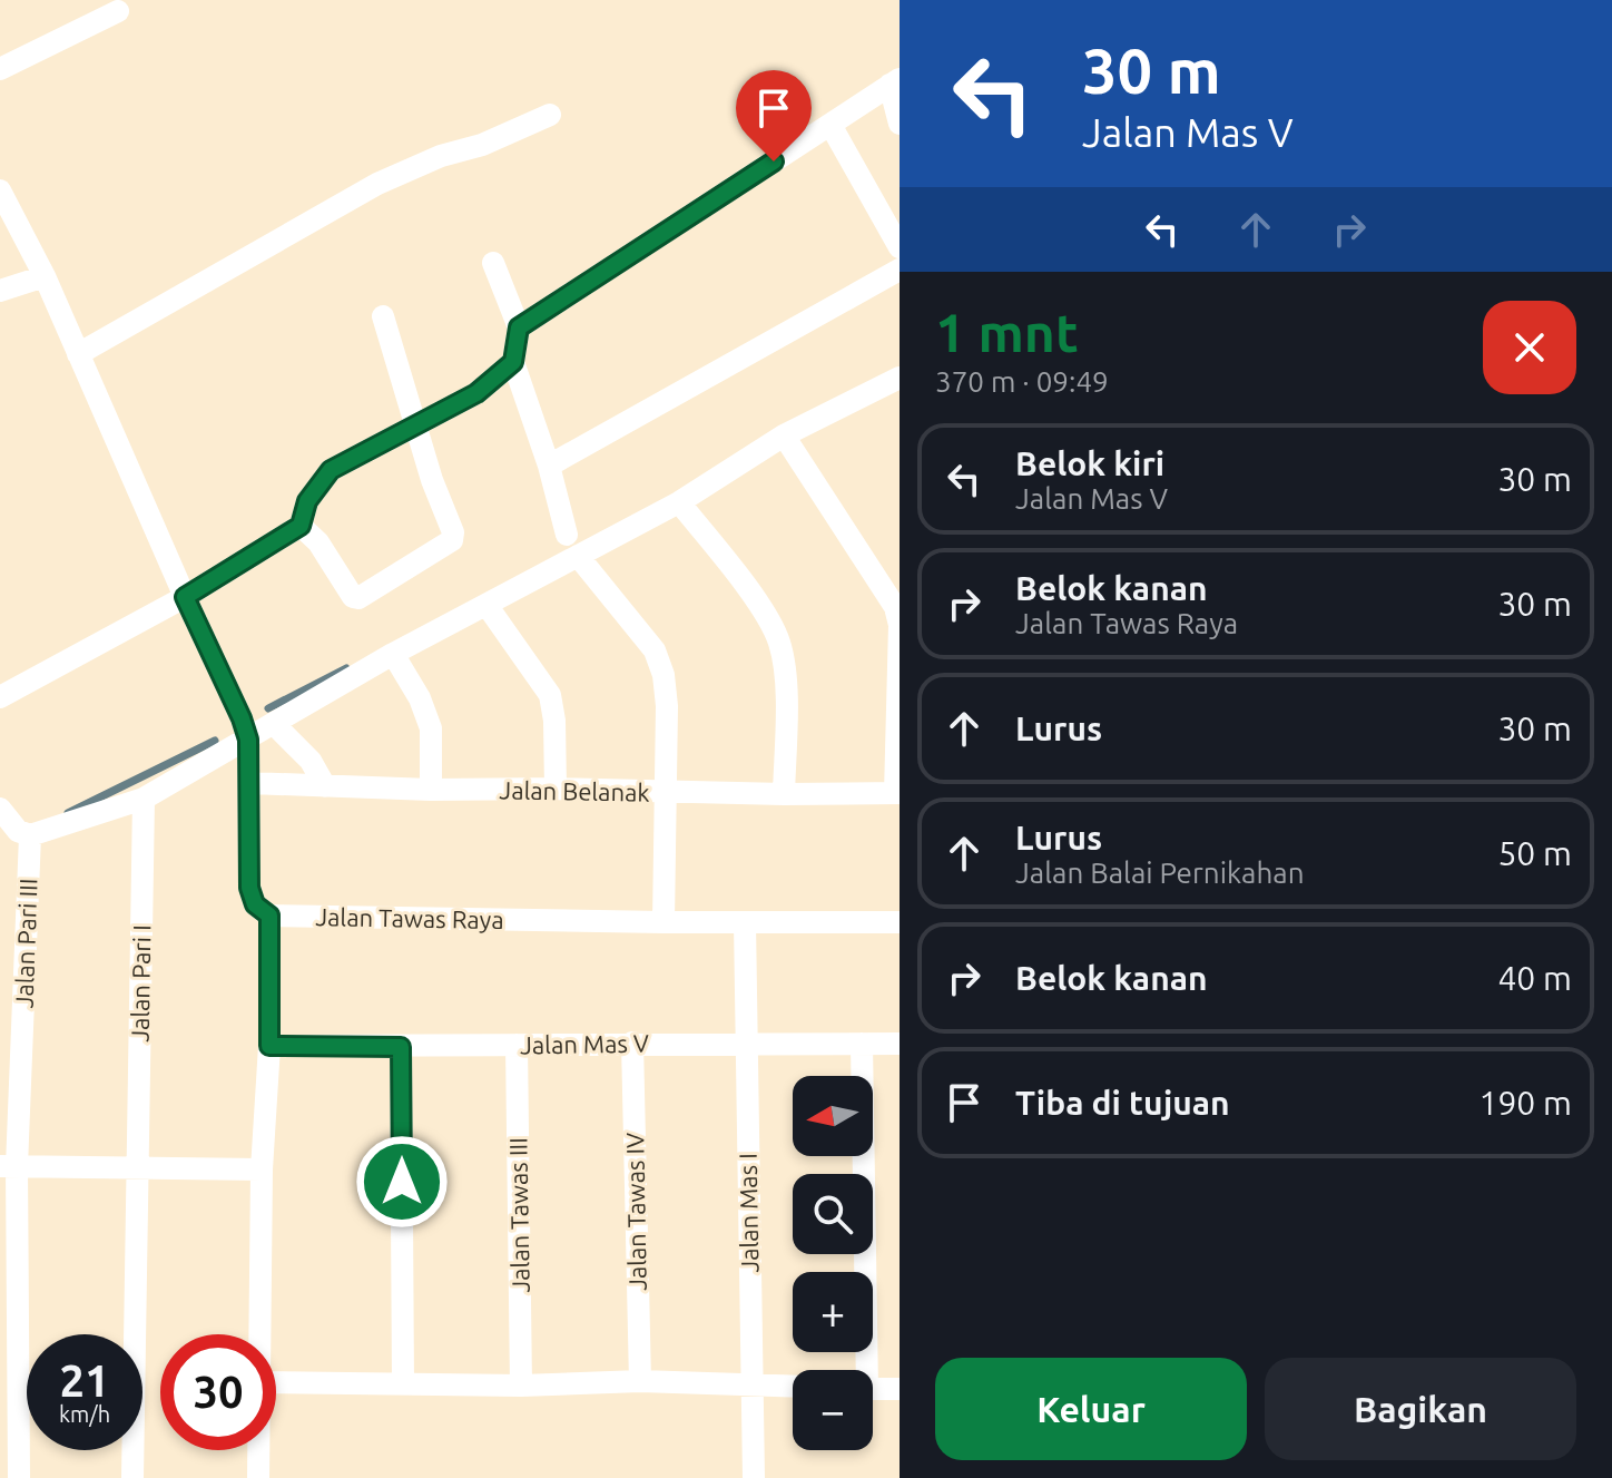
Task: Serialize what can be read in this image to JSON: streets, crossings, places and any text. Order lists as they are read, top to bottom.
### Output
{
  "streets": {
    "street": [
      "Jalan Belanak",
      "Jalan Tawas Raya",
      "Jalan Pari III",
      "Jalan Pari I",
      "Jalan Mas V",
      "Jalan Tawas IV",
      "Jalan Mas I",
      "Jalan Tawas III"
    ]
  },
  "crossings": [
    ["Jalan Tawas Raya", "Jalan Mas I"],
    ["Jalan Mas V", "Jalan Tawas IV"],
    ["Jalan Mas V", "Jalan Mas I"],
    ["Jalan Mas V", "Jalan Tawas III"]
  ],
  "north": "left",
  "page": {
    "turn": ["30 m", "Jalan Mas V"],
    "heading": ["1 mnt", "370 m · 09:49"],
    "list": [
      {
        "name": "Belok kiri",
        "note": "Jalan Mas V",
        "value": "30 m"
      },
      {
        "name": "Belok kanan",
        "note": "Jalan Tawas Raya",
        "value": "30 m"
      },
      {
        "name": "Lurus",
        "value": "30 m"
      },
      {
        "name": "Lurus",
        "note": "Jalan Balai Pernikahan",
        "value": "50 m"
      },
      {
        "name": "Belok kanan",
        "value": "40 m"
      },
      {
        "name": "Tiba di tujuan",
        "value": "190 m"
      }
    ],
    "map_buttons": ["+", "−"],
    "speed": "21 km/h",
    "limit": "30",
    "buttons": ["Keluar", "Bagikan"]
  }
}
